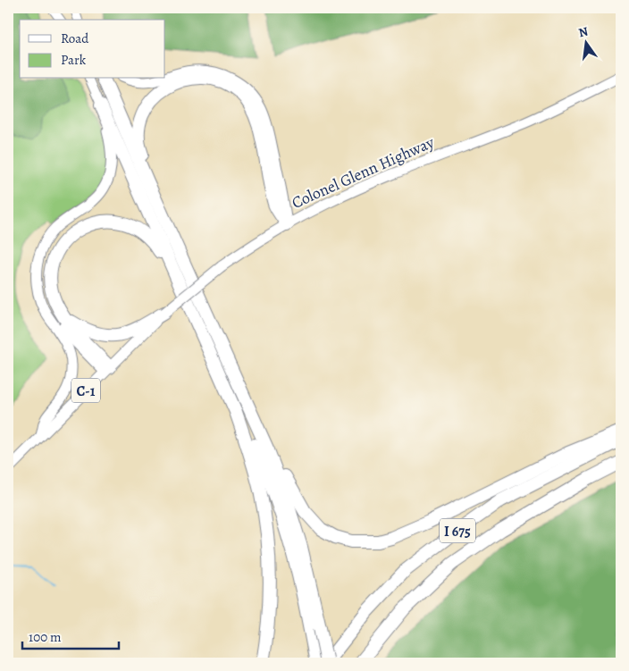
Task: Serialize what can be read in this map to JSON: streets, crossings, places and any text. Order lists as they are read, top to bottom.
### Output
{
  "streets": {
    "highway": ["I 675"],
    "main road": ["Colonel Glenn Highway", "C-1"]
  },
  "legend": ["Road", "Park"],
  "scale_bar": "100 m",
  "north": "top"
}
